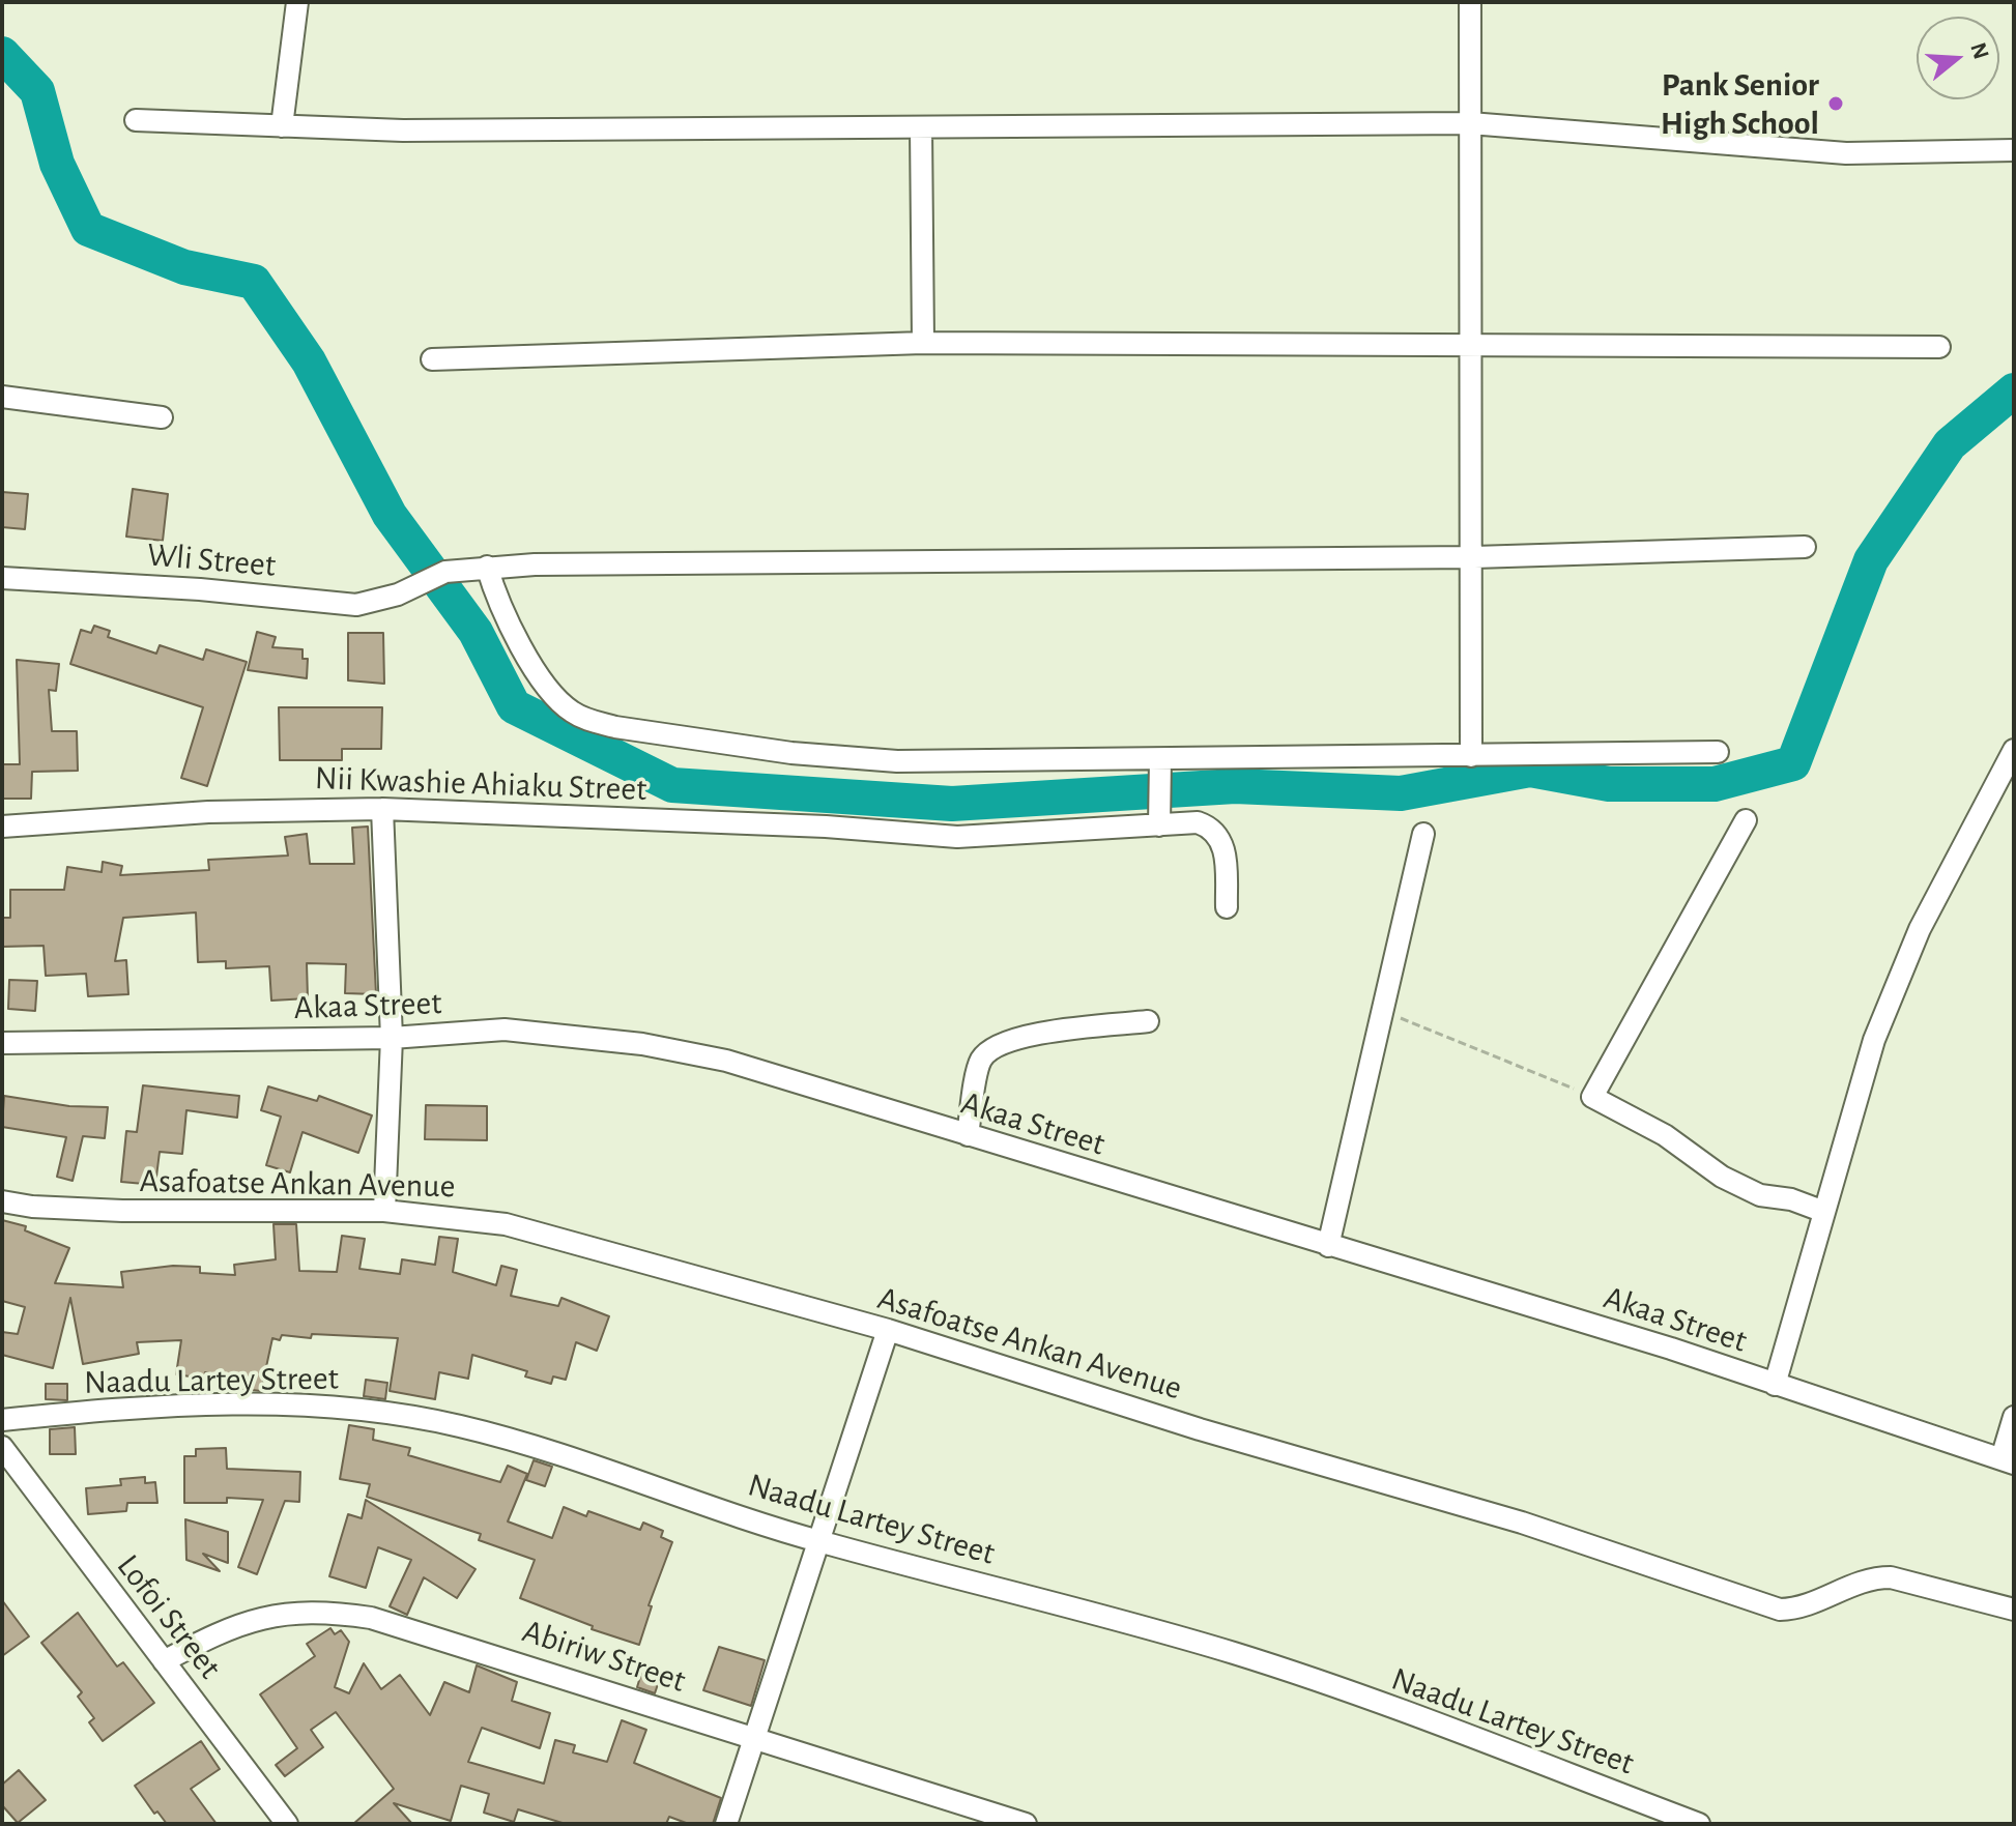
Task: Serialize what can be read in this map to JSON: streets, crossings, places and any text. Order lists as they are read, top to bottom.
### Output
{
  "streets": {
    "street": [
      "Wli Street",
      "Nii Kwashie Ahiaku Street",
      "Akaa Street",
      "Asafoatse Ankan Avenue",
      "Naadu Lartey Street",
      "Lofoi Street",
      "Abiriw Street"
    ]
  },
  "crossings": [
    ["Lofoi Street", "Abiriw Street"]
  ],
  "places": ["Pank Senior High School"],
  "north": "right"
}
